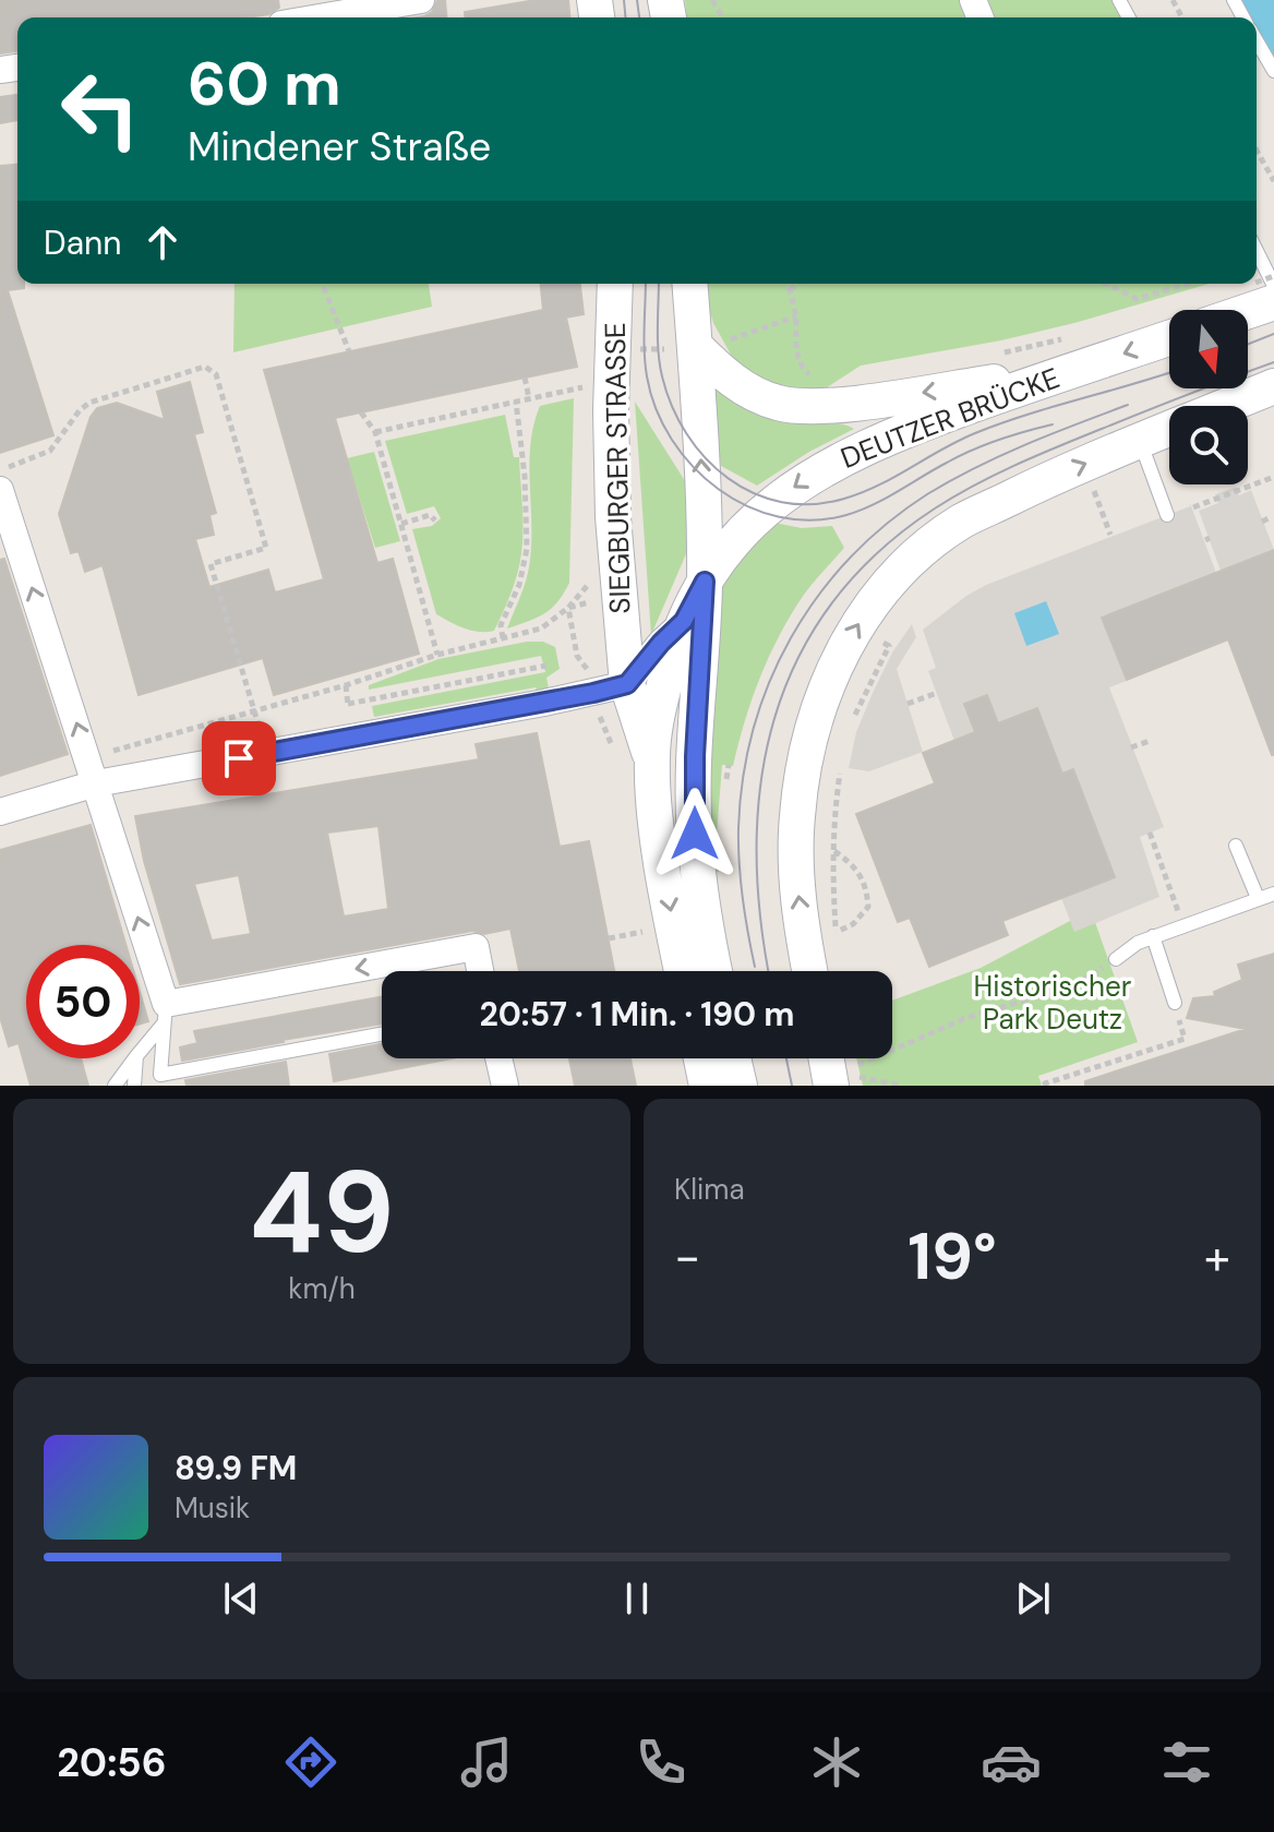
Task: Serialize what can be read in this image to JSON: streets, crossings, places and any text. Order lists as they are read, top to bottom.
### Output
{
  "streets": {
    "main road": ["DEUTZER BRÜCKE", "SIEGBURGER STRASSE"]
  },
  "crossings": [
    ["DEUTZER BRÜCKE", "SIEGBURGER STRASSE"]
  ],
  "one_way": ["DEUTZER BRÜCKE"],
  "parks": ["Historischer Park Deutz"],
  "north": "bottom",
  "page": {
    "turn": ["60 m", "Mindener Straße"],
    "then": "Dann",
    "limit": "50",
    "trip": "20:57 · 1 Min. · 190 m",
    "tile": [
      ["49", "km/h"],
      "Klima"
    ],
    "heat": ["−", "19°", "+"],
    "song": ["89.9 FM", "Musik"],
    "tabs": "20:56"
  }
}
